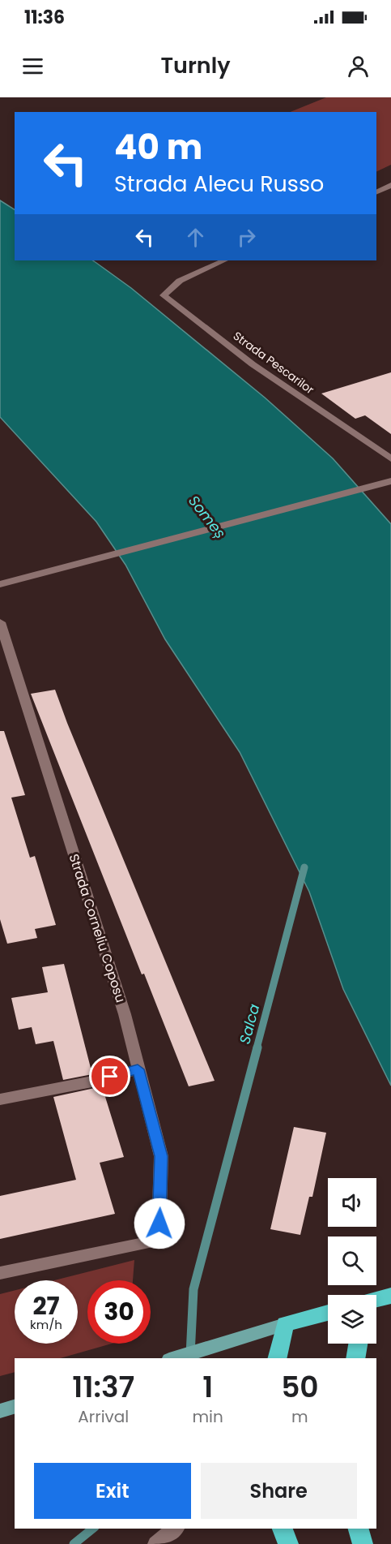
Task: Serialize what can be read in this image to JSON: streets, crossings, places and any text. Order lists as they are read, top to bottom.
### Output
{
  "streets": {
    "street": ["Strada Pescarilor", "Strada Corneliu Coposu"]
  },
  "water": ["Someș", "Salca"],
  "page": {
    "status": "11:36",
    "header": "Turnly",
    "turn": ["40 m", "Strada Alecu Russo"],
    "speed": "27 km/h",
    "limit": "30",
    "eta": [
      "11:37",
      "Arrival",
      "1",
      "min",
      "50",
      "m"
    ],
    "buttons": ["Exit", "Share"]
  }
}
